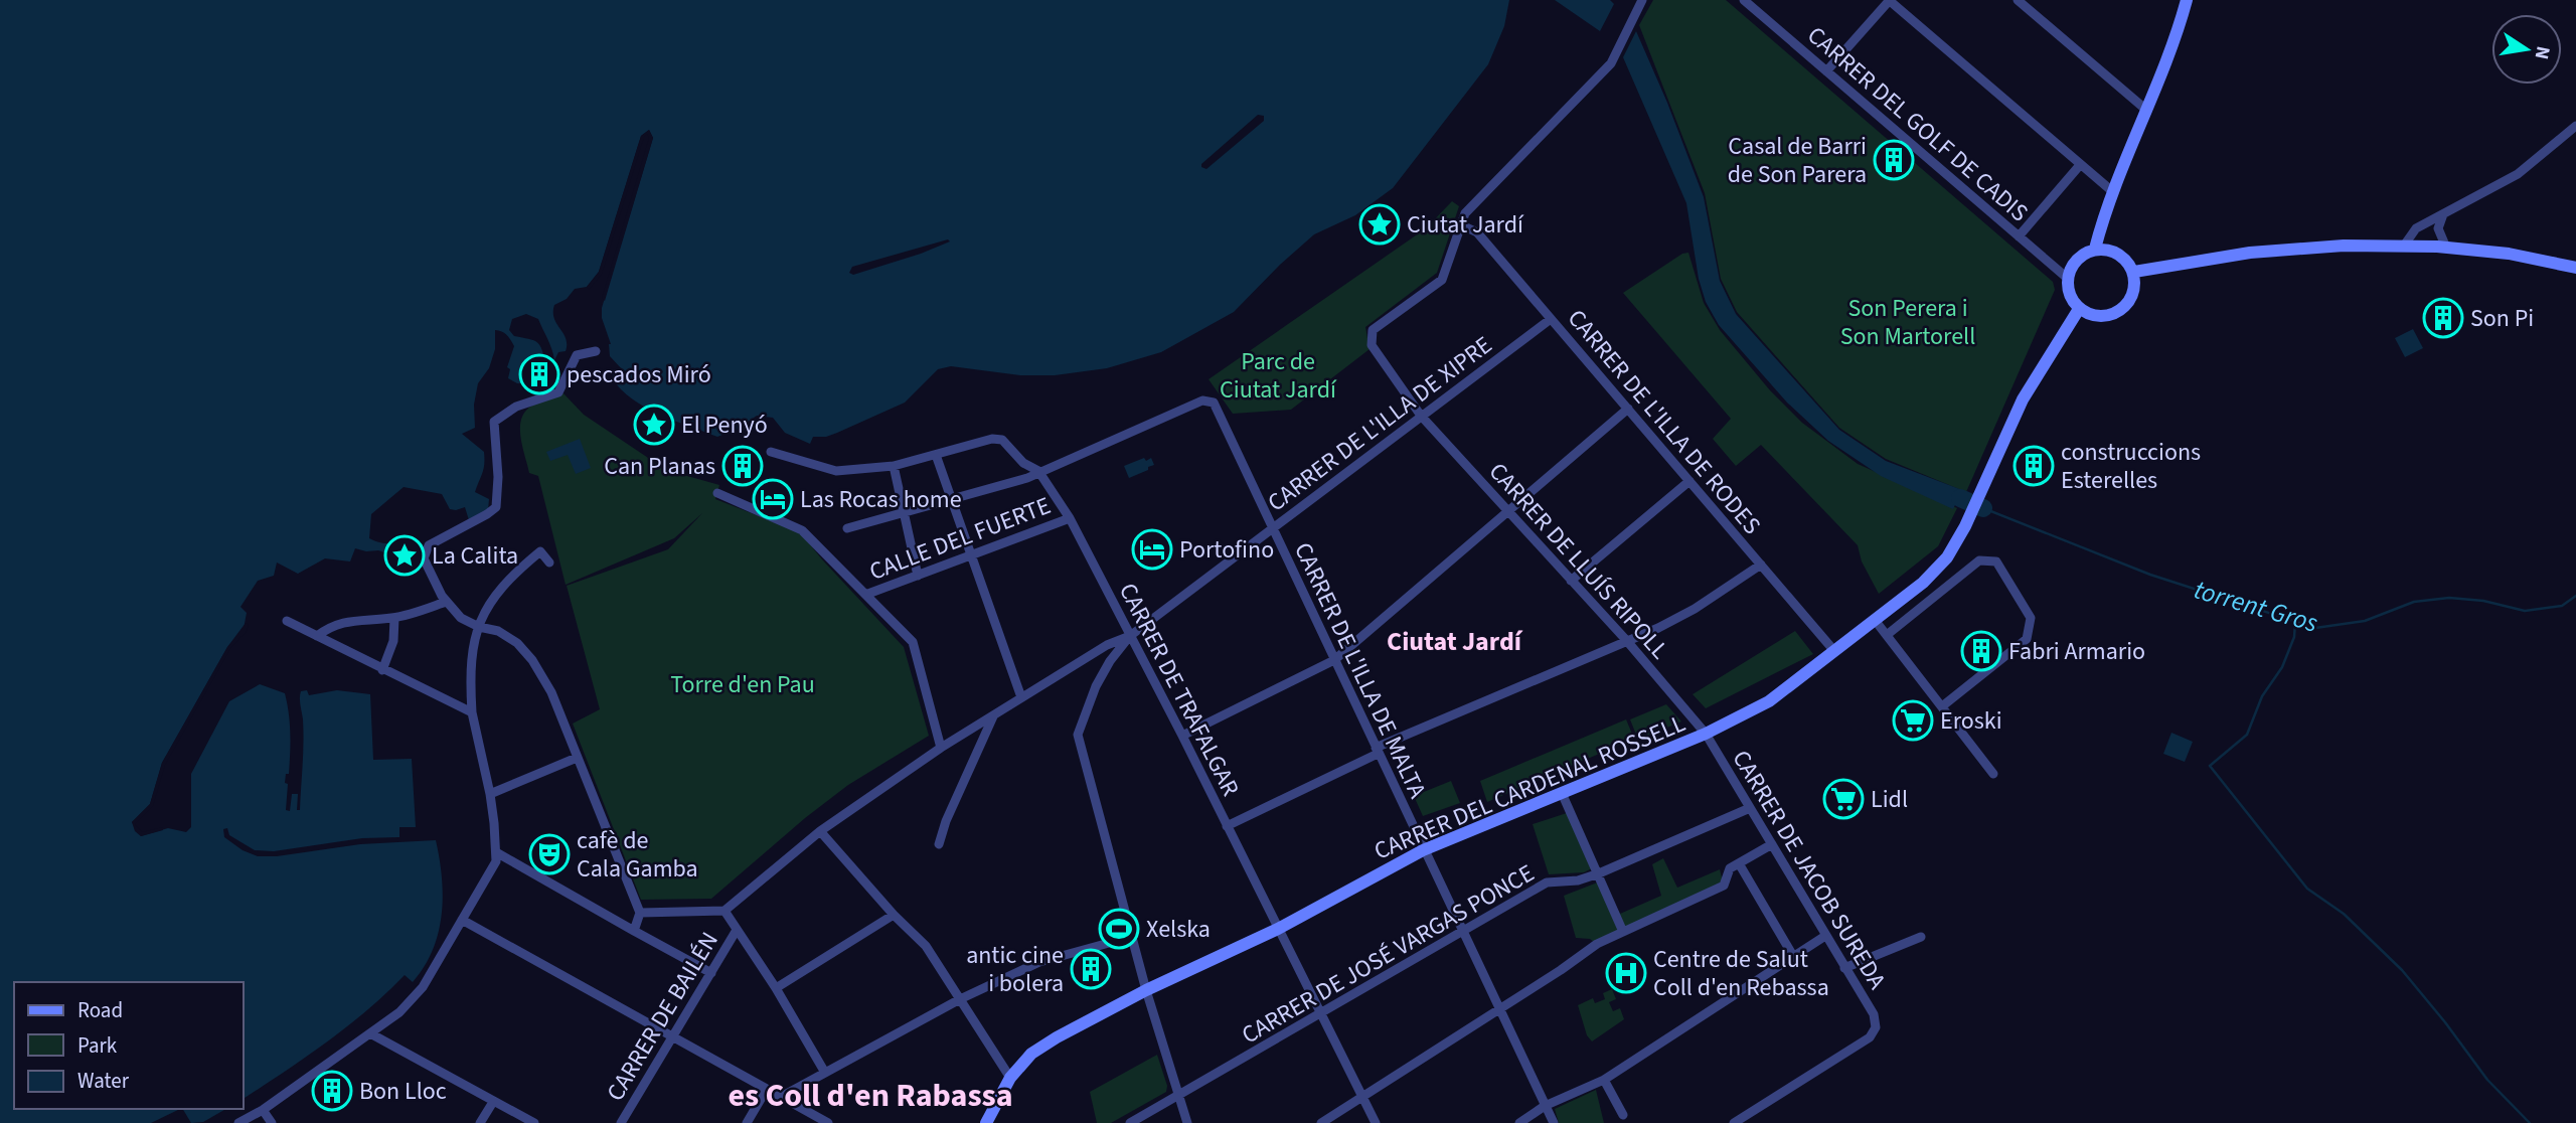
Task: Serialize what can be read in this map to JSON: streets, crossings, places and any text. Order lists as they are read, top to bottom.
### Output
{
  "streets": {
    "street": [
      "CARRER DEL GOLF DE CADIS",
      "CARRER DE L'ILLA DE RODES",
      "CARRER DE L'ILLA DE XIPRE",
      "CALLE DEL FUERTE",
      "CARRER DE LLUÍS RIPOLL",
      "CARRER DE L'ILLA DE MALTA",
      "CARRER DE TRAFALGAR",
      "CARRER DEL CARDENAL ROSSELL",
      "CARRER DE JACOB SUREDA",
      "CARRER DE JOSÉ VARGAS PONCE",
      "CARRER DE BAILÉN"
    ]
  },
  "crossings": [
    ["CARRER DEL GOLF DE CADIS", "CARRER DEL CARDENAL ROSSELL"],
    ["CARRER DE L'ILLA DE RODES", "CARRER DE L'ILLA DE XIPRE"],
    ["CARRER DE L'ILLA DE RODES", "CARRER DE LLUÍS RIPOLL"],
    ["CARRER DE L'ILLA DE RODES", "CARRER DEL CARDENAL ROSSELL"],
    ["CARRER DE L'ILLA DE XIPRE", "CARRER DE LLUÍS RIPOLL"],
    ["CARRER DE L'ILLA DE XIPRE", "CARRER DE L'ILLA DE MALTA"],
    ["CARRER DE L'ILLA DE XIPRE", "CARRER DE TRAFALGAR"],
    ["CALLE DEL FUERTE", "CARRER DE TRAFALGAR"],
    ["CARRER DE LLUÍS RIPOLL", "CARRER DEL CARDENAL ROSSELL"],
    ["CARRER DE LLUÍS RIPOLL", "CARRER DE JACOB SUREDA"],
    ["CARRER DE L'ILLA DE MALTA", "CARRER DE TRAFALGAR"],
    ["CARRER DE L'ILLA DE MALTA", "CARRER DEL CARDENAL ROSSELL"],
    ["CARRER DE L'ILLA DE MALTA", "CARRER DE JOSÉ VARGAS PONCE"],
    ["CARRER DE TRAFALGAR", "CARRER DEL CARDENAL ROSSELL"],
    ["CARRER DE TRAFALGAR", "CARRER DE JOSÉ VARGAS PONCE"],
    ["CARRER DEL CARDENAL ROSSELL", "CARRER DE JACOB SUREDA"],
    ["CARRER DE JACOB SUREDA", "CARRER DE JOSÉ VARGAS PONCE"]
  ],
  "districts": ["Ciutat Jardí", "es Coll d'en Rabassa"],
  "water": ["torrent Gros"],
  "parks": ["Son Perera i Son Martorell", "Parc de Ciutat Jardí", "Torre d'en Pau"],
  "places": {
    "building": [
      "Casal de Barri de Son Parera",
      "Son Pi",
      "pescados Miró",
      "Can Planas",
      "construccions Esterelles",
      "Fabri Armario",
      "antic cine i bolera",
      "Bon Lloc"
    ],
    "place": ["Ciutat Jardí", "El Penyó", "La Calita"],
    "hotel": ["Las Rocas home", "Portofino"],
    "supermarket": ["Eroski", "Lidl"],
    "theatre": ["cafè de Cala Gamba"],
    "sports": ["Xelska"],
    "hospital": ["Centre de Salut Coll d'en Rebassa"]
  },
  "legend": ["Road", "Park", "Water"],
  "north": "right"
}
